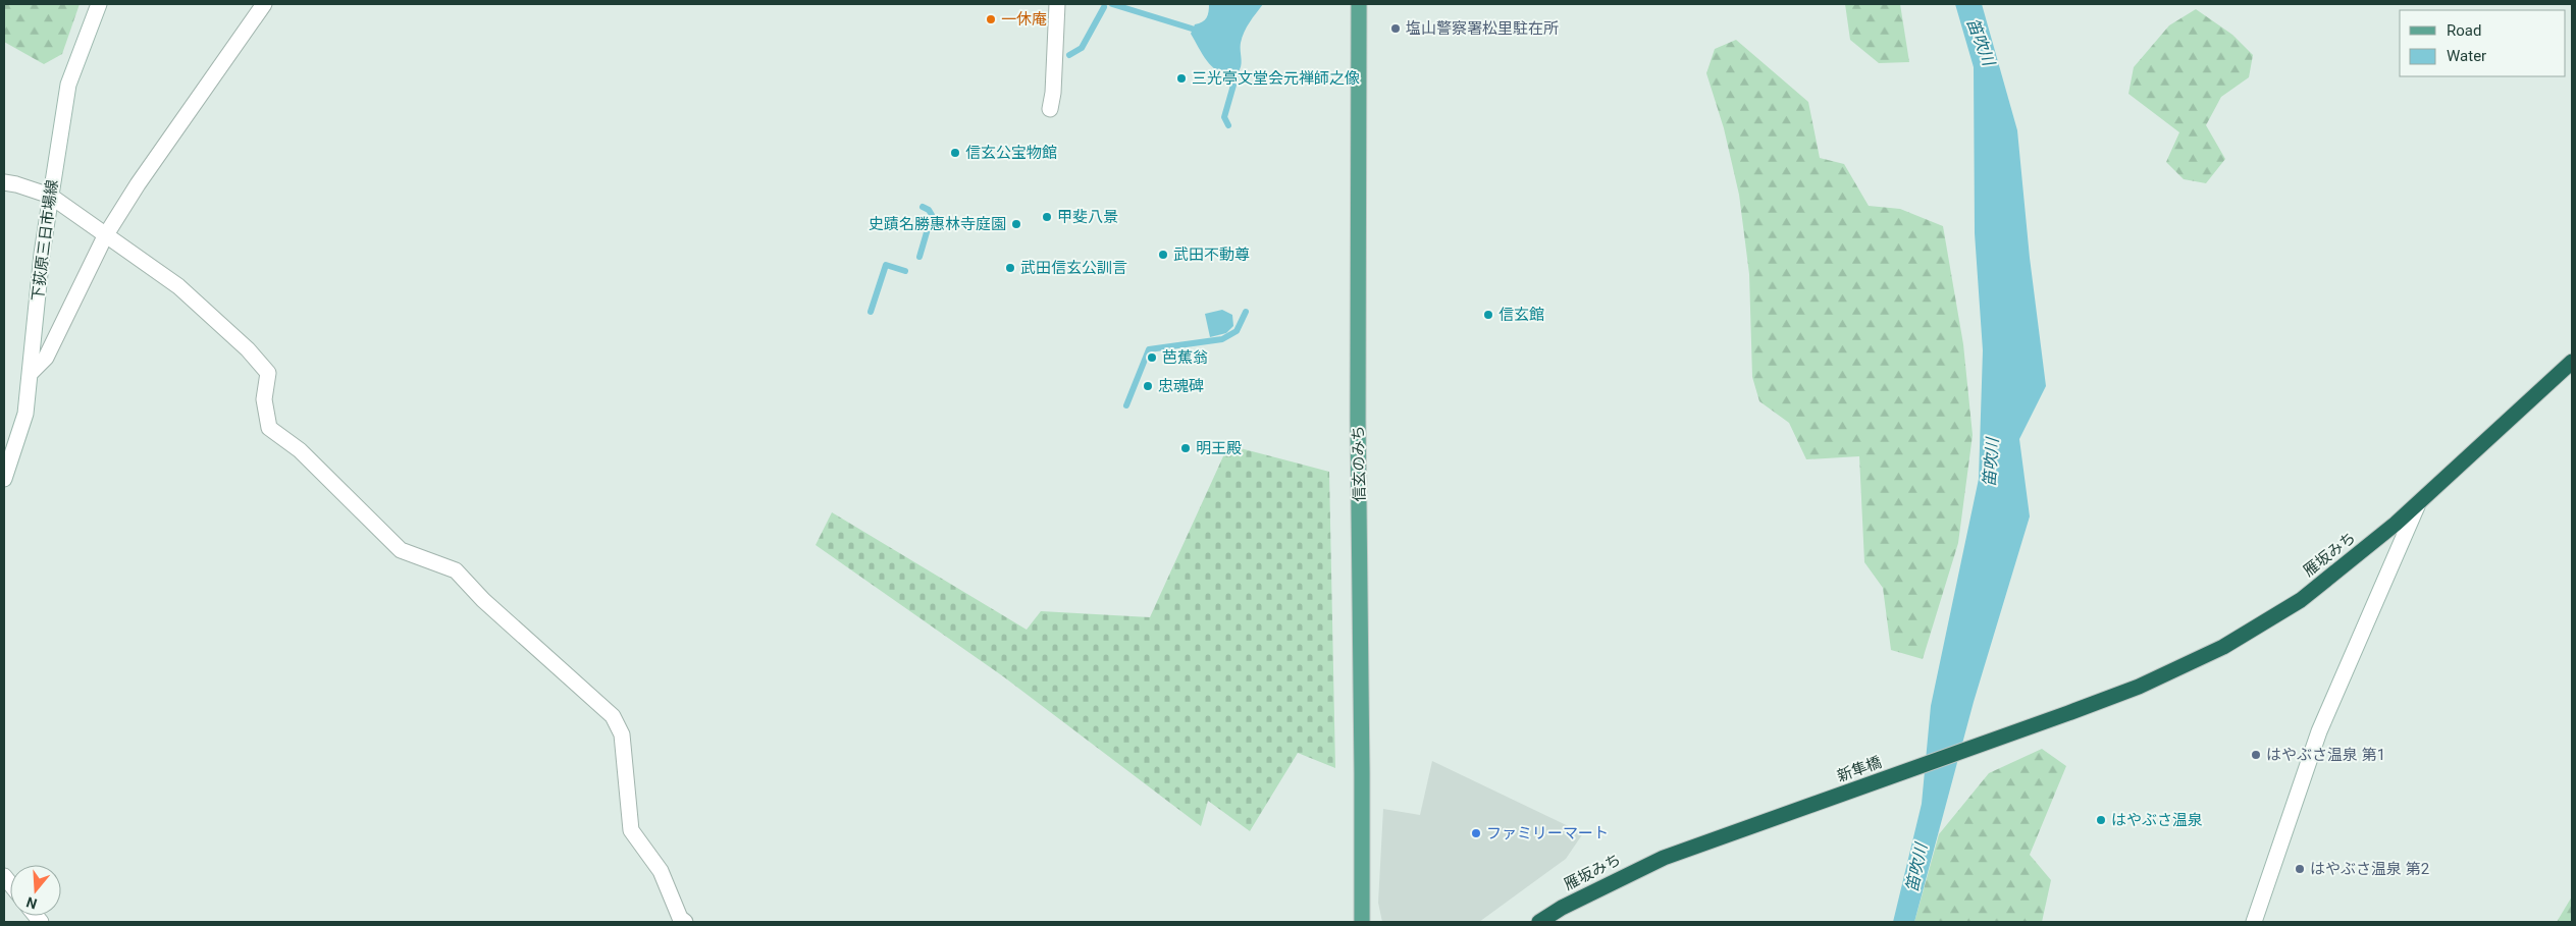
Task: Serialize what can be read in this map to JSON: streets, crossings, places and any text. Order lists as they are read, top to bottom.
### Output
{
  "streets": {
    "highway": ["雁坂みち", "新隼橋"],
    "main road": ["信玄のみち"],
    "street": ["下荻原三日市場線"]
  },
  "crossings": [
    ["雁坂みち", "新隼橋"]
  ],
  "water": ["笛吹川"],
  "places": [
    "一休庵",
    "塩山警察署松里駐在所",
    "三光亭文堂会元禅師之像",
    "信玄公宝物館",
    "甲斐八景",
    "史蹟名勝惠林寺庭園",
    "武田不動尊",
    "武田信玄公訓言",
    "信玄館",
    "芭蕉翁",
    "忠魂碑",
    "明王殿",
    "はやぶさ温泉 第1",
    "はやぶさ温泉",
    "ファミリーマート",
    "はやぶさ温泉 第2"
  ],
  "legend": ["Road", "Water"],
  "north": "bottom"
}
